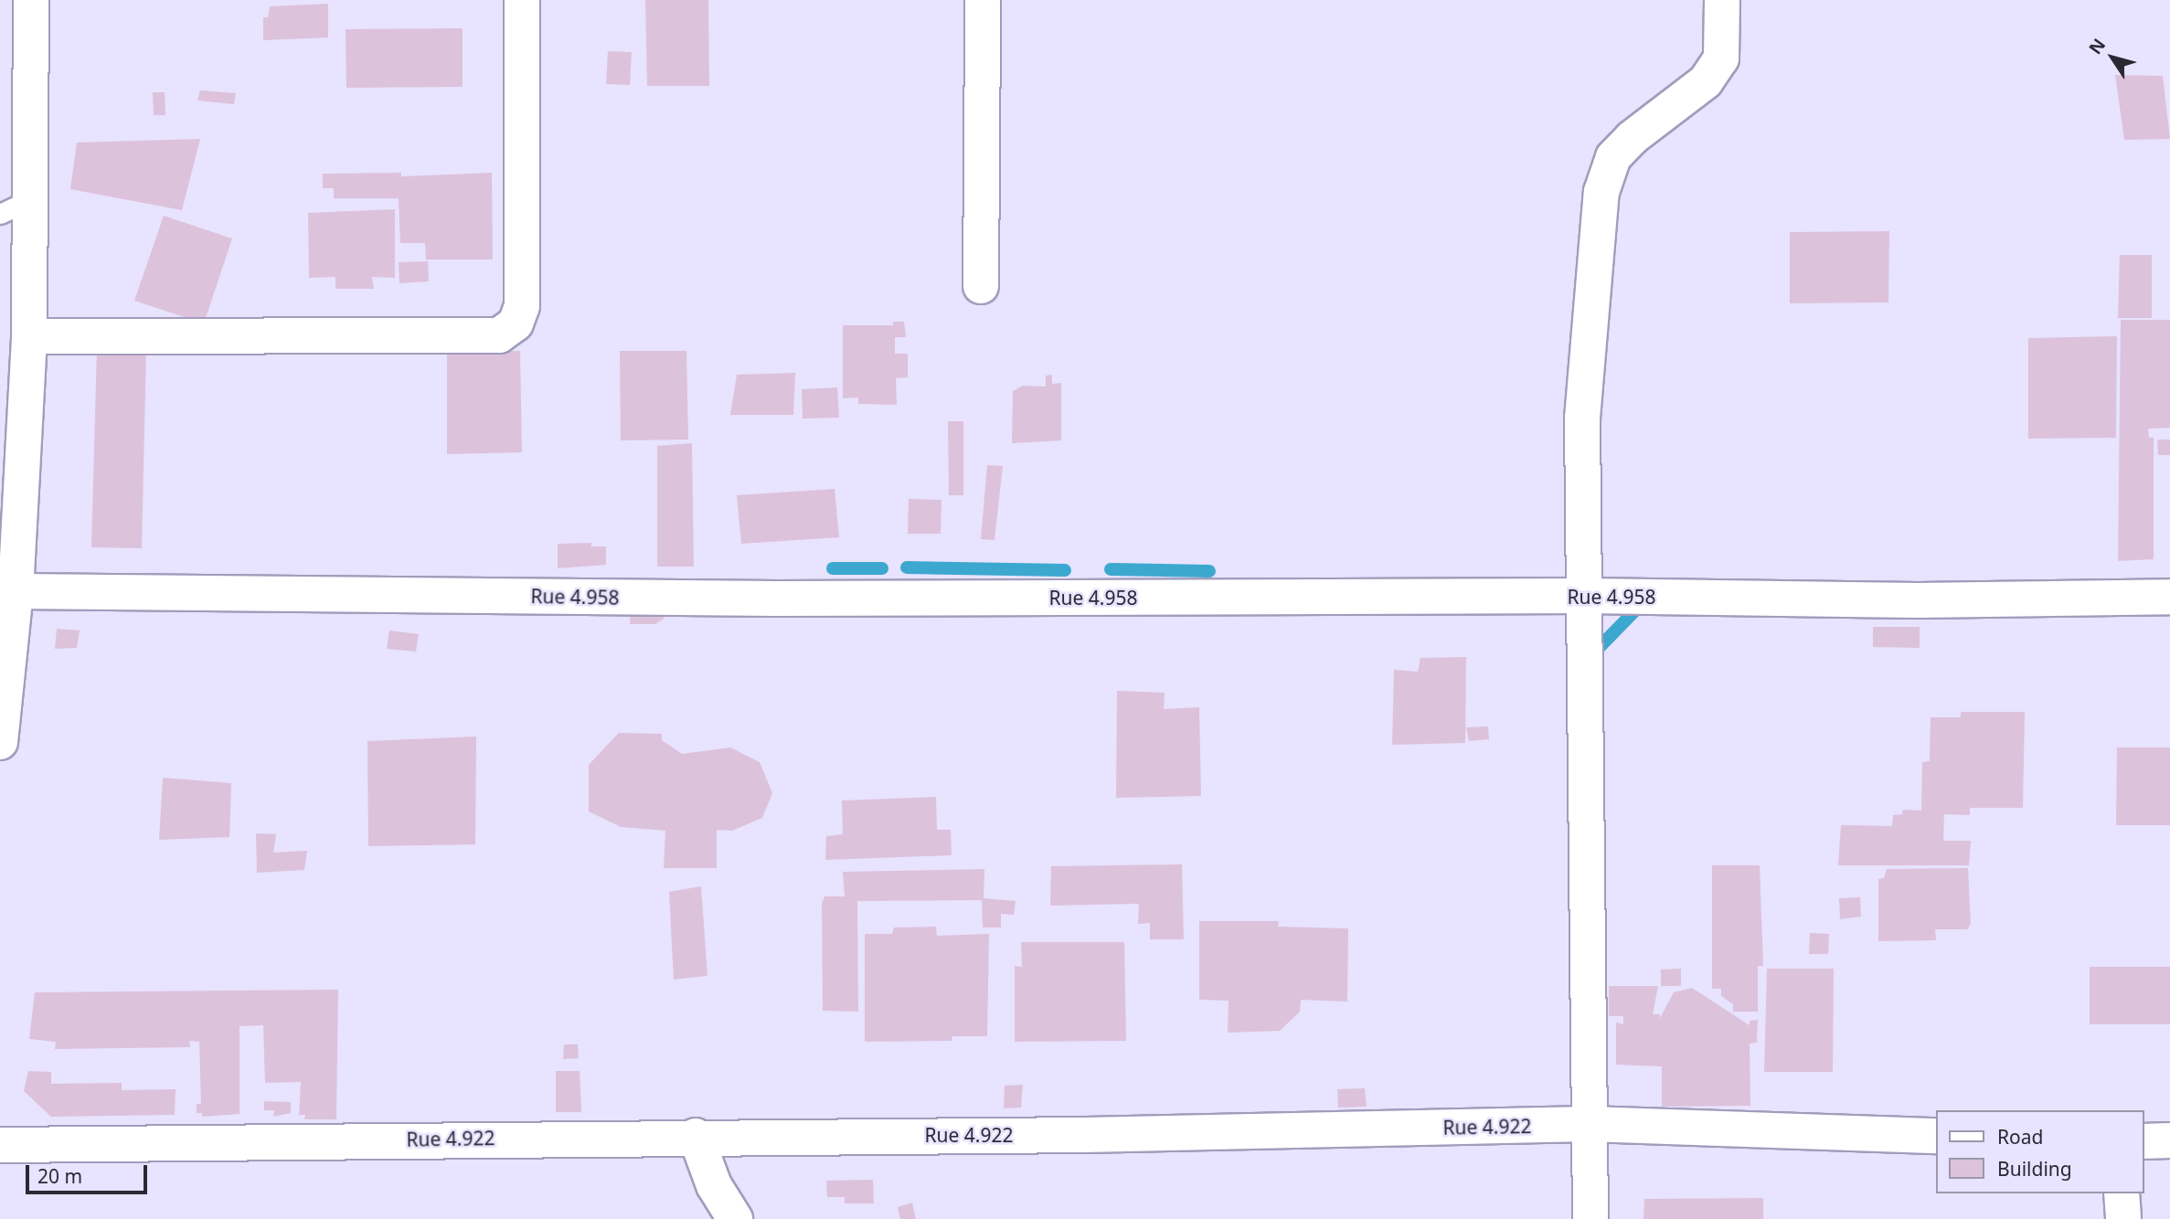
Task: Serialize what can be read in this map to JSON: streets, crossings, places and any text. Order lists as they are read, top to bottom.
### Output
{
  "streets": {
    "street": ["Rue 4.958", "Rue 4.922"]
  },
  "legend": ["Road", "Building"],
  "scale_bar": "20 m",
  "north": "top left"
}
